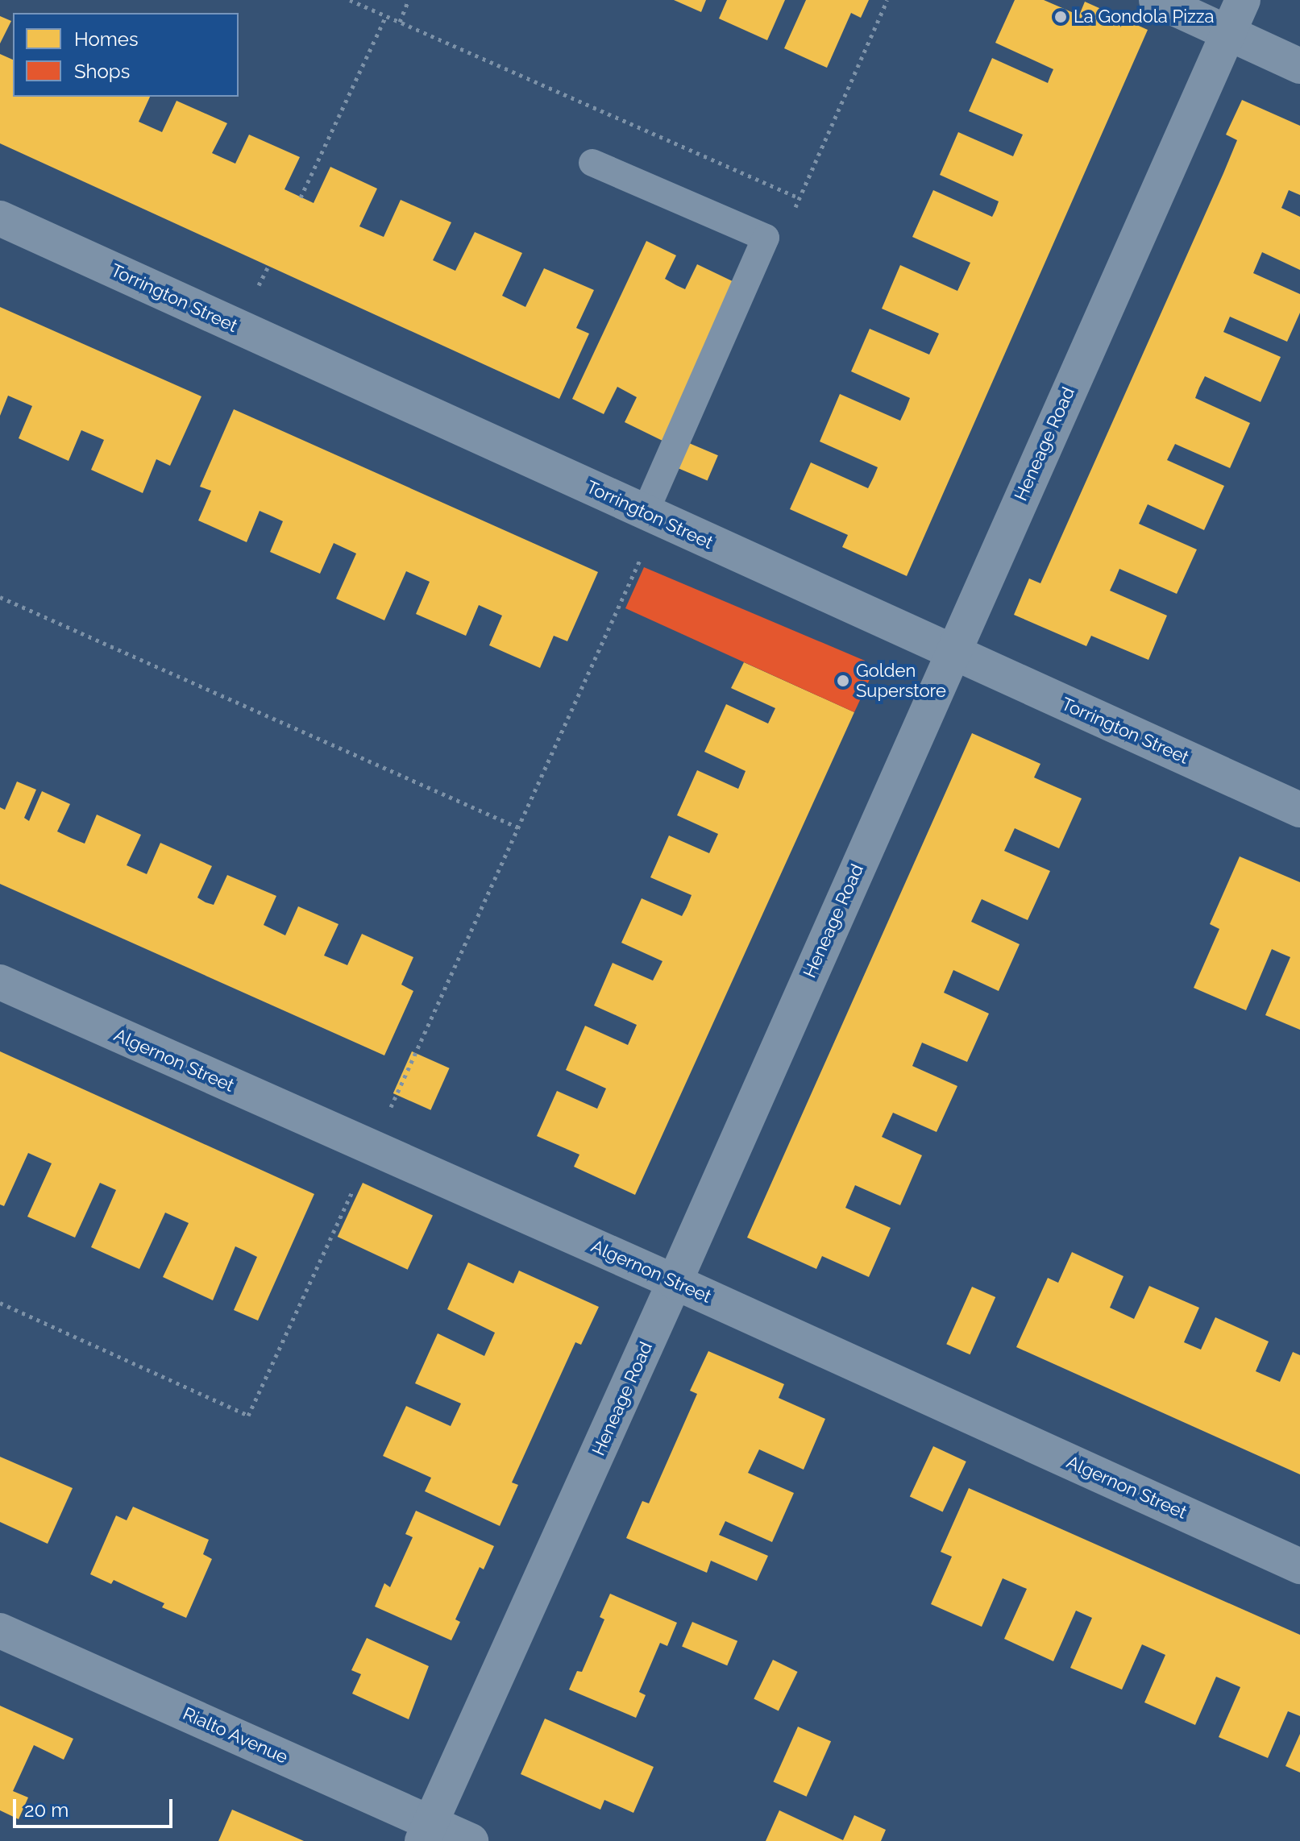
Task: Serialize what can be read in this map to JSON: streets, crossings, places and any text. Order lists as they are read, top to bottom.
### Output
{
  "streets": {
    "street": [
      "Torrington Street",
      "Heneage Road",
      "Algernon Street",
      "Rialto Avenue"
    ]
  },
  "crossings": [
    ["Torrington Street", "Heneage Road"],
    ["Heneage Road", "Algernon Street"],
    ["Heneage Road", "Rialto Avenue"]
  ],
  "places": ["La Gondola Pizza", "Golden Superstore"],
  "legend": ["Homes", "Shops"],
  "scale_bar": "20 m"
}
